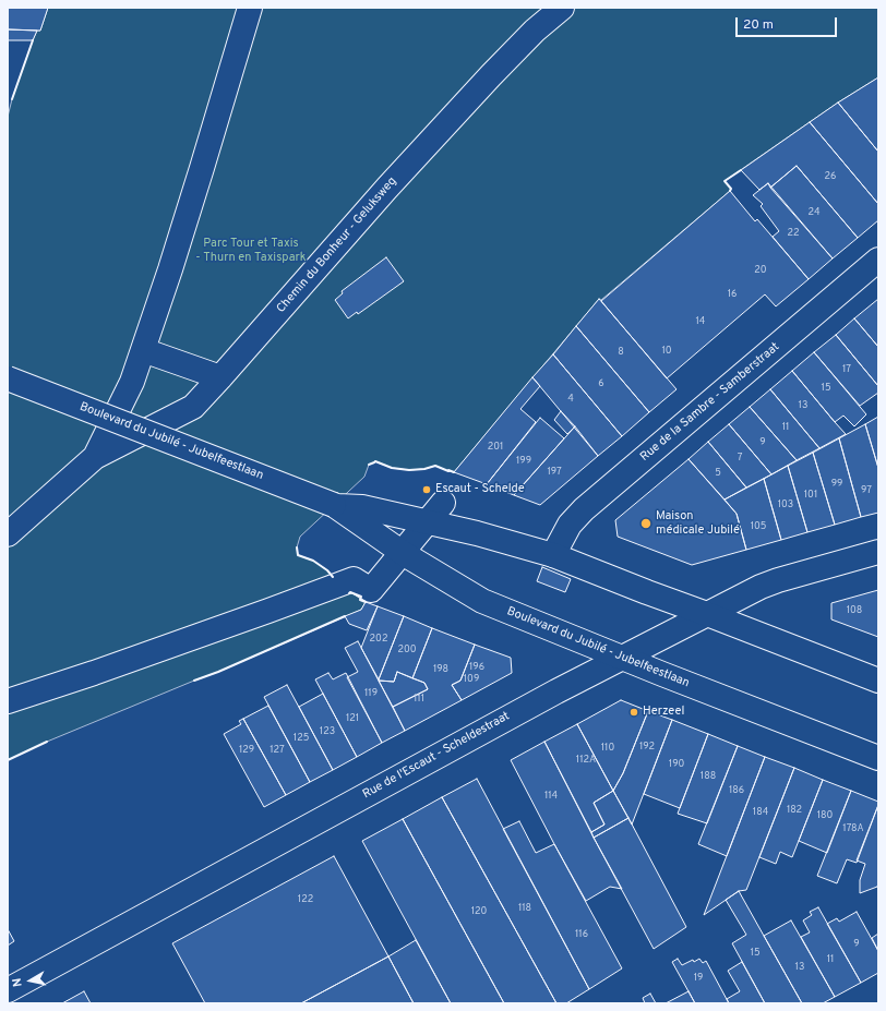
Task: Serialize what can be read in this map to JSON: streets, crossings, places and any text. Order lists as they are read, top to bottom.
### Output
{
  "streets": {
    "street": [
      "Chemin du Bonheur - Geluksweg",
      "Rue de la Sambre - Samberstraat",
      "Boulevard du Jubilé - Jubelfeestlaan",
      "Rue de l'Escaut - Scheldestraat"
    ]
  },
  "crossings": [
    ["Rue de la Sambre - Samberstraat", "Boulevard du Jubilé - Jubelfeestlaan"],
    ["Boulevard du Jubilé - Jubelfeestlaan", "Rue de l'Escaut - Scheldestraat"]
  ],
  "parks": ["Parc Tour et Taxis - Thurn en Taxispark"],
  "places": ["Escaut - Schelde", "Maison médicale Jubilé", "Herzeel"],
  "house_numbers": [
    "26",
    "24",
    "22",
    "20",
    "16",
    "14",
    "10",
    "8",
    "17",
    "6",
    "15",
    "4",
    "13",
    "11",
    "9",
    "201",
    "7",
    "199",
    "197",
    "5",
    "99",
    "97",
    "101",
    "103",
    "105",
    "108",
    "202",
    "200",
    "196",
    "198",
    "109",
    "119",
    "111",
    "121",
    "123",
    "125",
    "192",
    "110",
    "129",
    "127",
    "112A",
    "190",
    "188",
    "186",
    "114",
    "182",
    "184",
    "180",
    "178A",
    "122",
    "118",
    "120",
    "116",
    "9",
    "15",
    "11",
    "13",
    "19"
  ],
  "scale_bar": "20 m",
  "north": "left"
}
